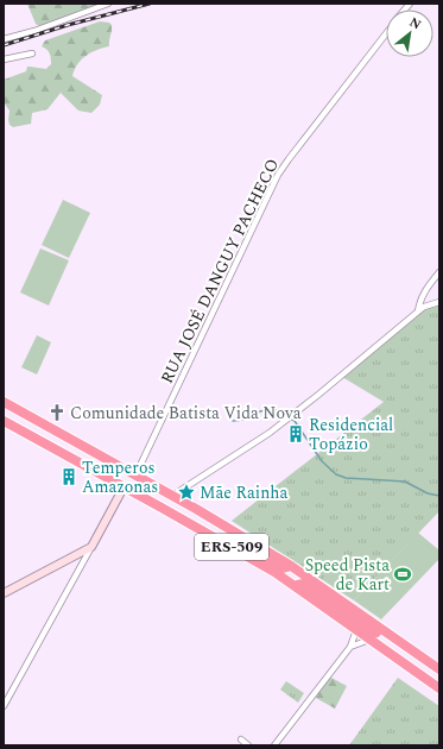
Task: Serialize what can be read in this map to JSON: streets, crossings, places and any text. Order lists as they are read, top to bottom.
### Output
{
  "streets": {
    "highway": ["ERS-509"],
    "street": ["RUA JOSÉ DANGUY PACHECO"]
  },
  "crossings": [
    ["RUA JOSÉ DANGUY PACHECO", "ERS-509"]
  ],
  "places": {
    "church": ["Comunidade Batista Vida Nova"],
    "building": ["Residencial Topázio", "Temperos Amazonas"],
    "place": ["Mãe Rainha"],
    "sports": ["Speed Pista de Kart"]
  },
  "north": "top right"
}
